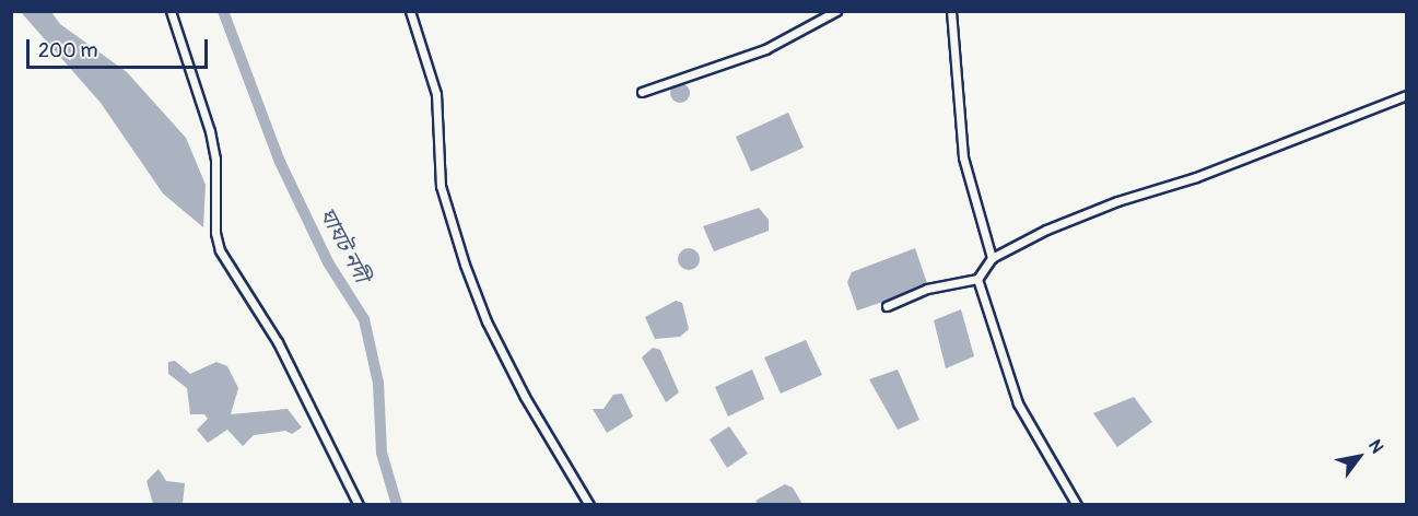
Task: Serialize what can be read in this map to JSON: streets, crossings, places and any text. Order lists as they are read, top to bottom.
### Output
{
  "water": ["ঘাঘট নদী"],
  "scale_bar": "200 m",
  "north": "top right"
}
